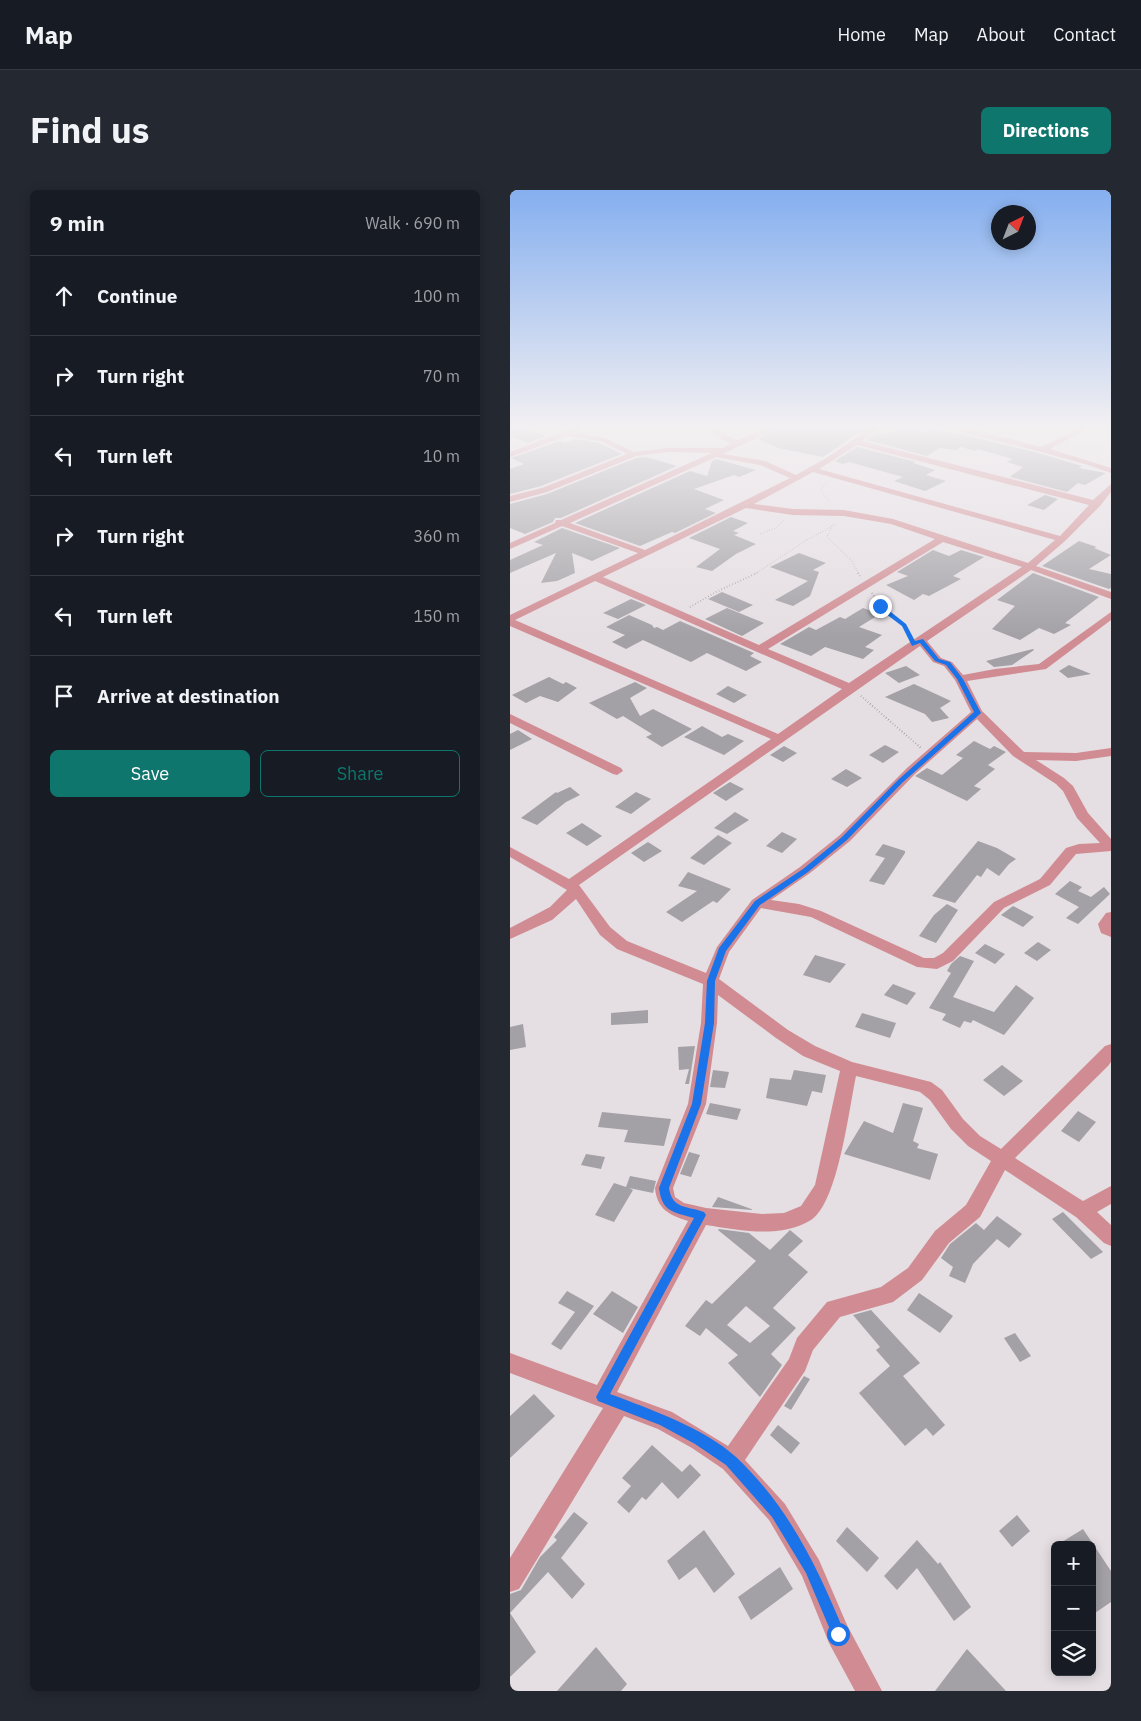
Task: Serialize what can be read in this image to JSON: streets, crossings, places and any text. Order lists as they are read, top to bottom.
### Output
{
  "north": "top right",
  "page": {
    "header": "Map",
    "nav": [
      "Home",
      "Map",
      "About",
      "Contact"
    ],
    "title": "Find us",
    "buttons": [
      "Directions",
      ["Save", "Share"]
    ],
    "heading": ["9 min", "Walk · 690 m"],
    "list": [
      ["Continue", "100 m"],
      ["Turn right", "70 m"],
      ["Turn left", "10 m"],
      ["Turn right", "360 m"],
      ["Turn left", "150 m"],
      "Arrive at destination"
    ],
    "map_buttons": ["+", "−"]
  }
}
